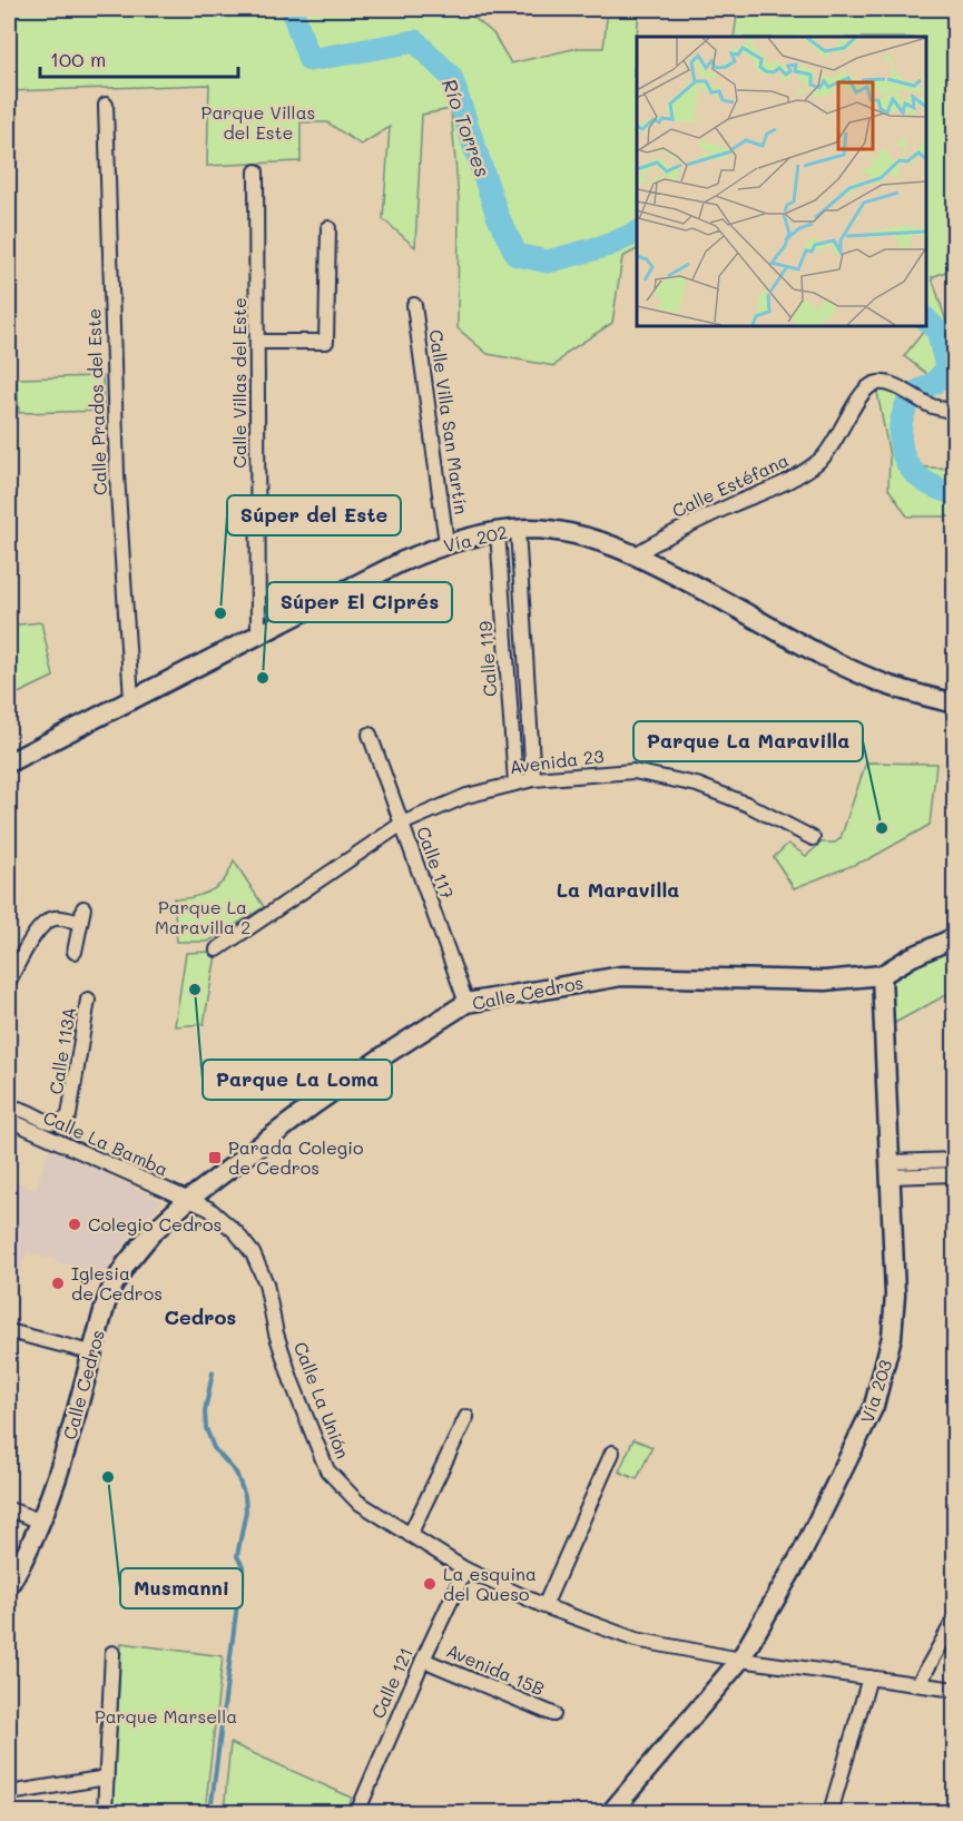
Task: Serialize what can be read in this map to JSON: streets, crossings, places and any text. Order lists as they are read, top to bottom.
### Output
{
  "streets": {
    "main road": ["Vía 202", "Calle Cedros", "Vía 203"],
    "street": [
      "Calle Villas del Este",
      "Calle Prados del Este",
      "Calle Villa San Martín",
      "Calle Estéfana",
      "Calle 119",
      "Avenida 23",
      "Calle 117",
      "Calle 113A",
      "Calle La Bamba",
      "Calle La Unión",
      "Avenida 15B",
      "Calle 121"
    ]
  },
  "crossings": [
    ["Calle Villas del Este", "Vía 202"],
    ["Calle Prados del Este", "Vía 202"],
    ["Calle Villa San Martín", "Vía 202"],
    ["Calle Estéfana", "Vía 202"],
    ["Vía 202", "Calle 119"],
    ["Calle 119", "Avenida 23"],
    ["Avenida 23", "Calle 117"],
    ["Calle 117", "Calle Cedros"],
    ["Calle Cedros", "Calle La Bamba"],
    ["Calle Cedros", "Vía 203"],
    ["Calle Cedros", "Calle La Unión"],
    ["Calle 113A", "Calle La Bamba"],
    ["Calle La Bamba", "Calle La Unión"],
    ["Vía 203", "Calle La Unión"],
    ["Calle La Unión", "Calle 121"],
    ["Avenida 15B", "Calle 121"]
  ],
  "districts": ["La Maravilla", "Cedros"],
  "water": ["Río Torres"],
  "parks": ["Parque Villas del Este", "Parque La Maravilla 2", "Parque Marsella"],
  "places": {
    "other": [
      "Súper del Este",
      "Súper El Ciprés",
      "Parque La Maravilla",
      "Parque La Loma",
      "Colegio Cedros",
      "Iglesia de Cedros",
      "Musmanni",
      "La esquina del Queso"
    ],
    "transit": ["Parada Colegio de Cedros"]
  },
  "scale_bar": "100 m"
}
